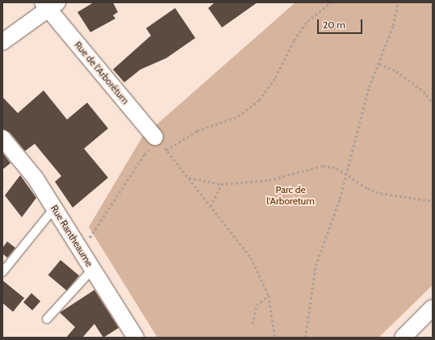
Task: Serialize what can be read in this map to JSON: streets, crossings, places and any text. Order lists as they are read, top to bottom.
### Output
{
  "streets": {
    "street": ["Rue de l'Arborétum", "Rue Rantheaume"]
  },
  "parks": ["Parc de l'Arboretum"],
  "scale_bar": "20 m"
}
